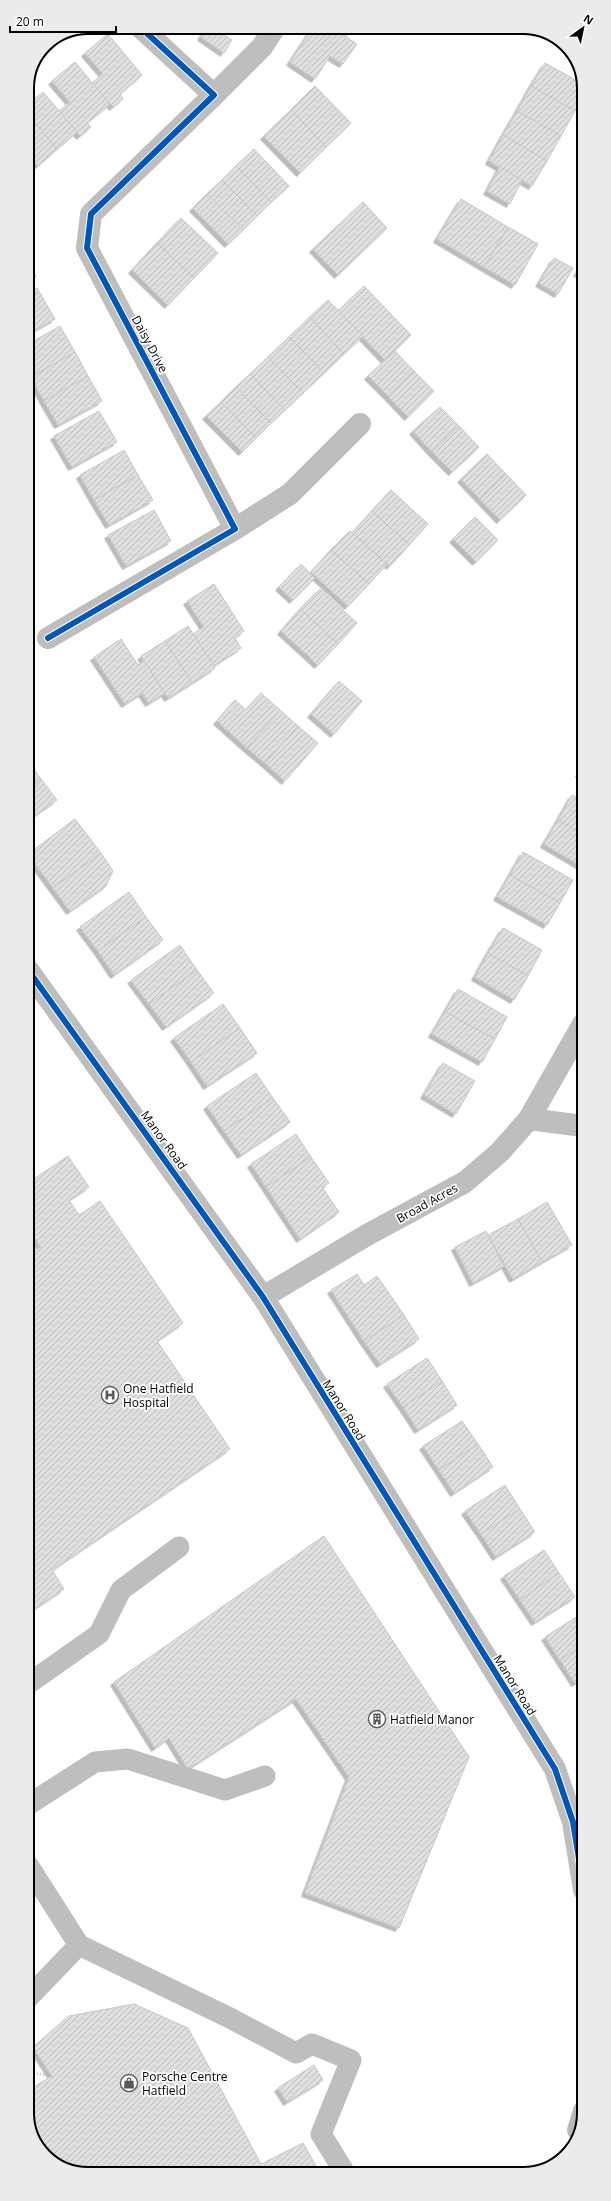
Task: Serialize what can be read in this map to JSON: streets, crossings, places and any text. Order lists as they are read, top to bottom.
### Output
{
  "streets": {
    "street": ["Daisy Drive", "Manor Road", "Broad Acres"]
  },
  "crossings": [
    ["Manor Road", "Broad Acres"]
  ],
  "places": {
    "hospital": ["One Hatfield Hospital"],
    "building": ["Hatfield Manor"],
    "shop": ["Porsche Centre Hatfield"]
  },
  "scale_bar": "20 m",
  "north": "top right"
}
